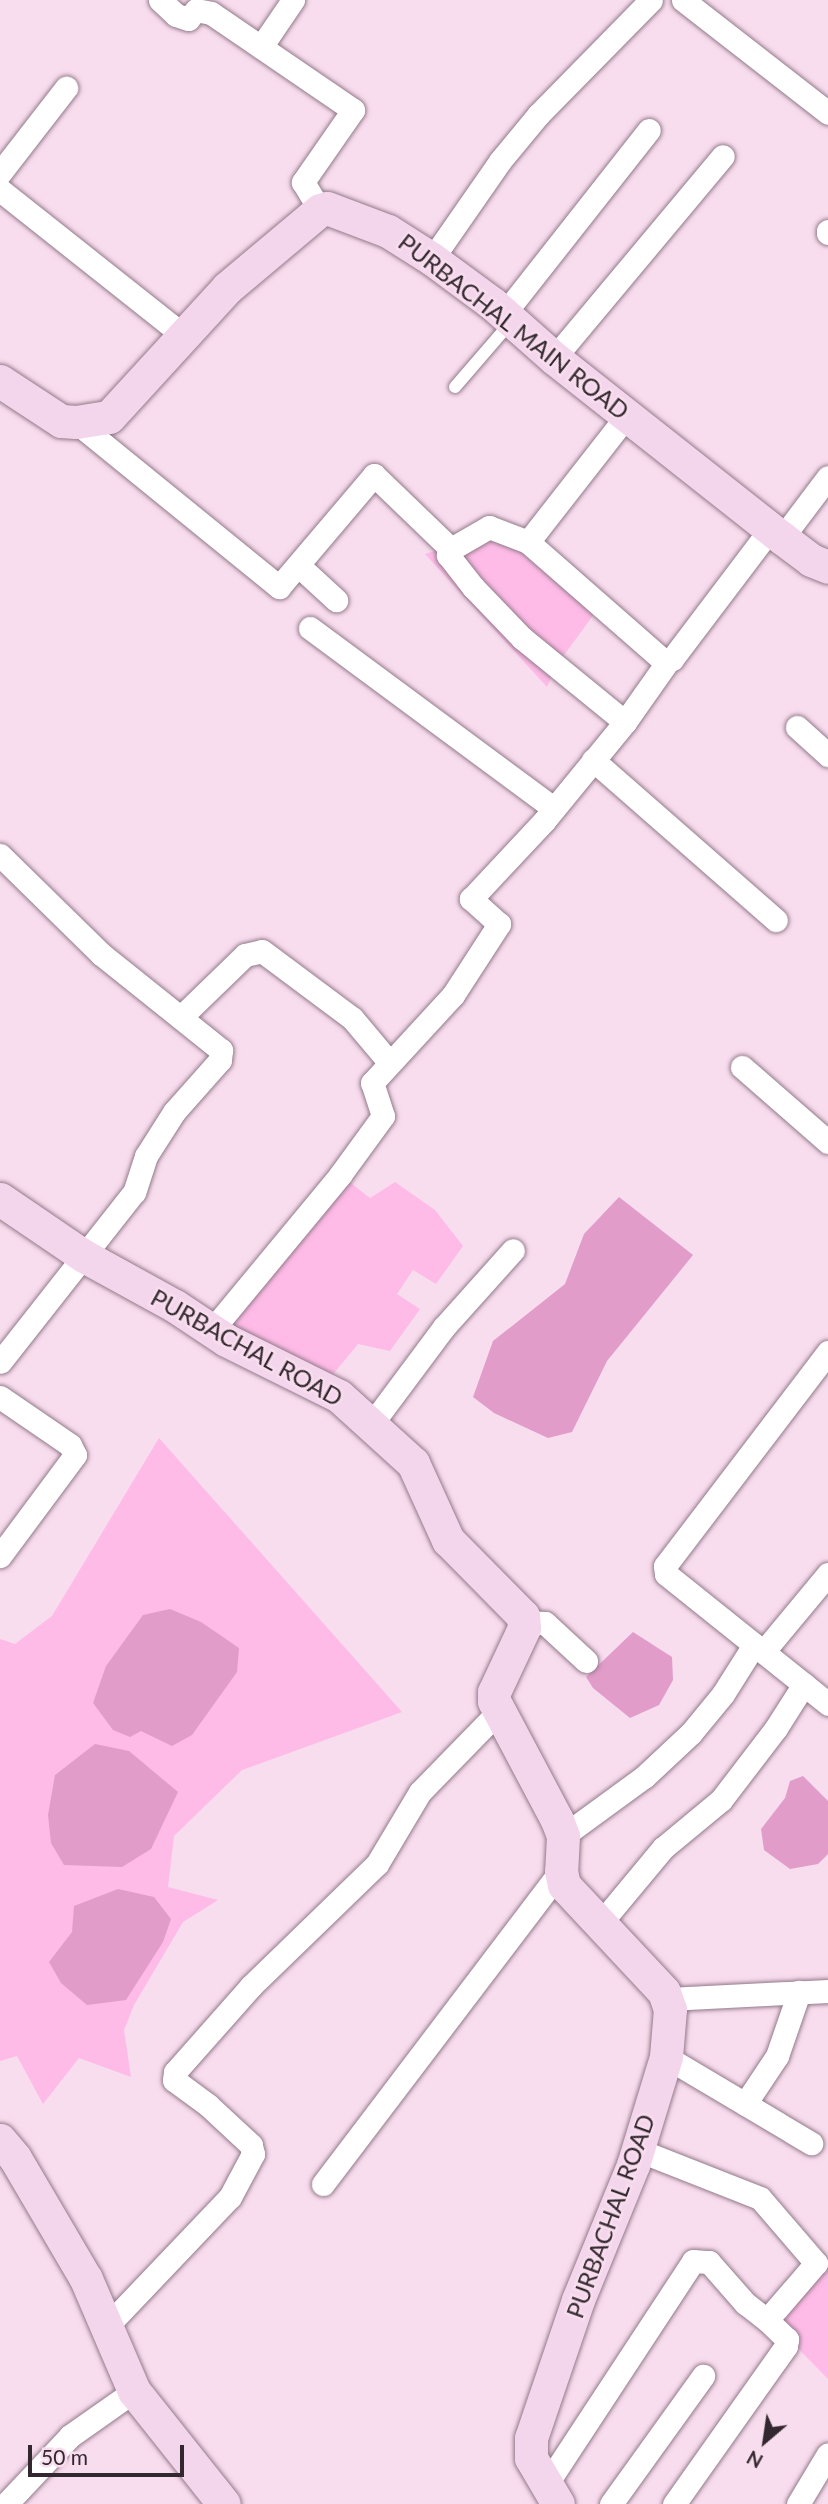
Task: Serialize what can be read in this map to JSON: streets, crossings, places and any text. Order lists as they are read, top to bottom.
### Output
{
  "streets": {
    "street": ["PURBACHAL MAIN ROAD", "PURBACHAL ROAD"]
  },
  "scale_bar": "50 m",
  "north": "bottom left"
}
